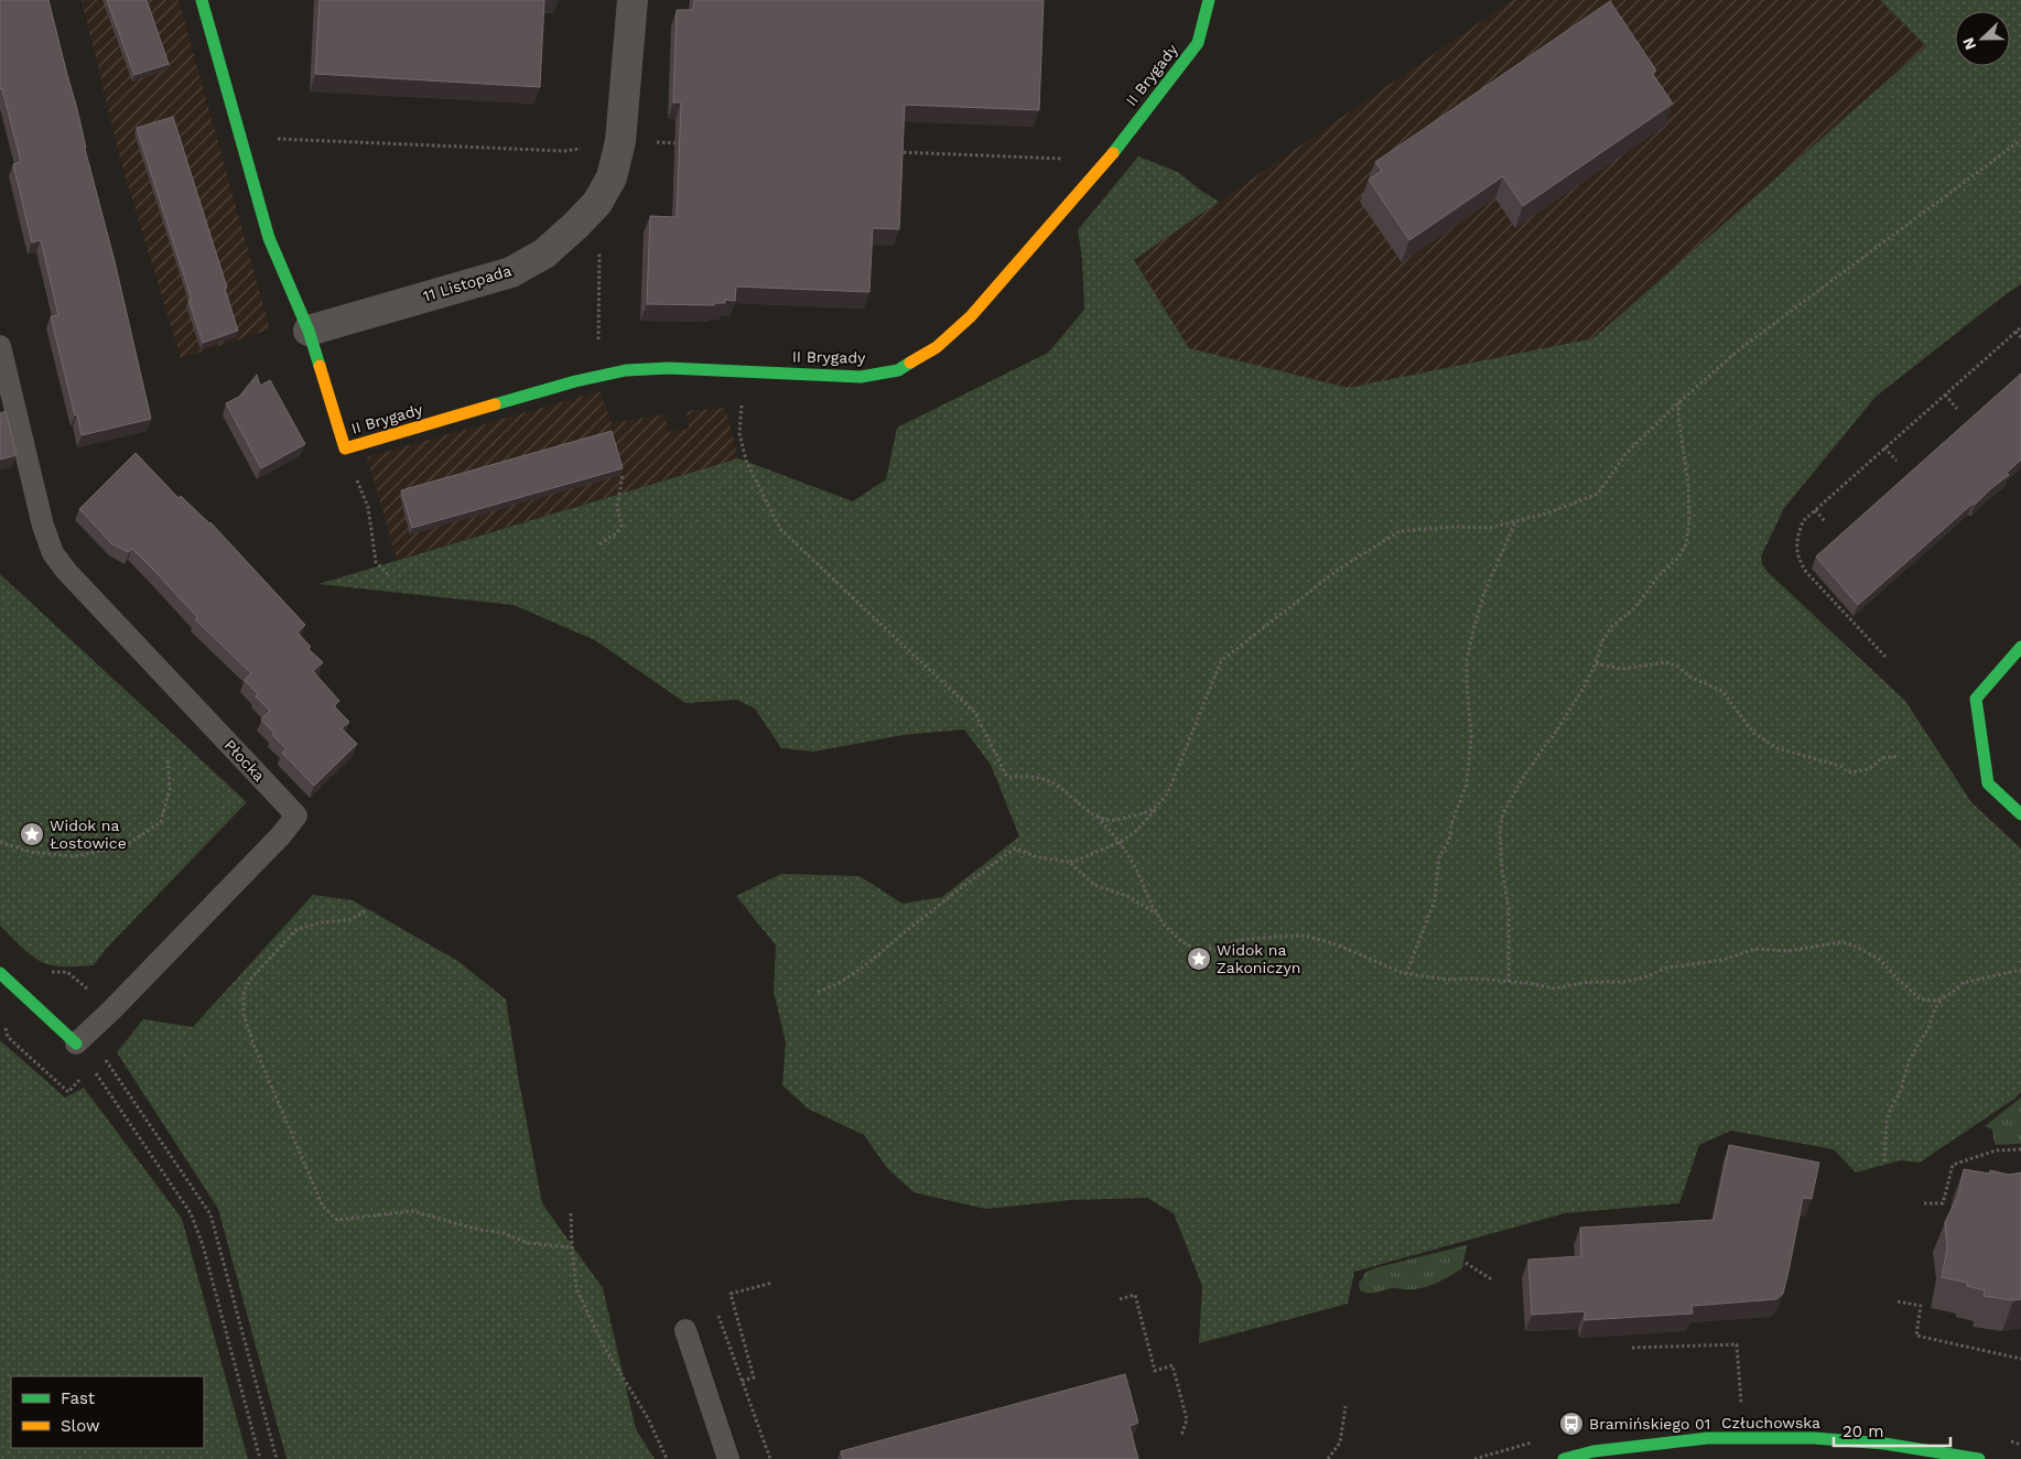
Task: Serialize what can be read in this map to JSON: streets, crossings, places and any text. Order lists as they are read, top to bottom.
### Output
{
  "streets": {
    "street": [
      "II Brygady",
      "11 Listopada",
      "Płocka",
      "Człuchowska"
    ]
  },
  "places": {
    "place": ["Widok na Łostowice", "Widok na Zakoniczyn"],
    "bus stop": ["Bramińskiego 01"]
  },
  "legend": ["Fast", "Slow"],
  "scale_bar": "20 m",
  "north": "left"
}
